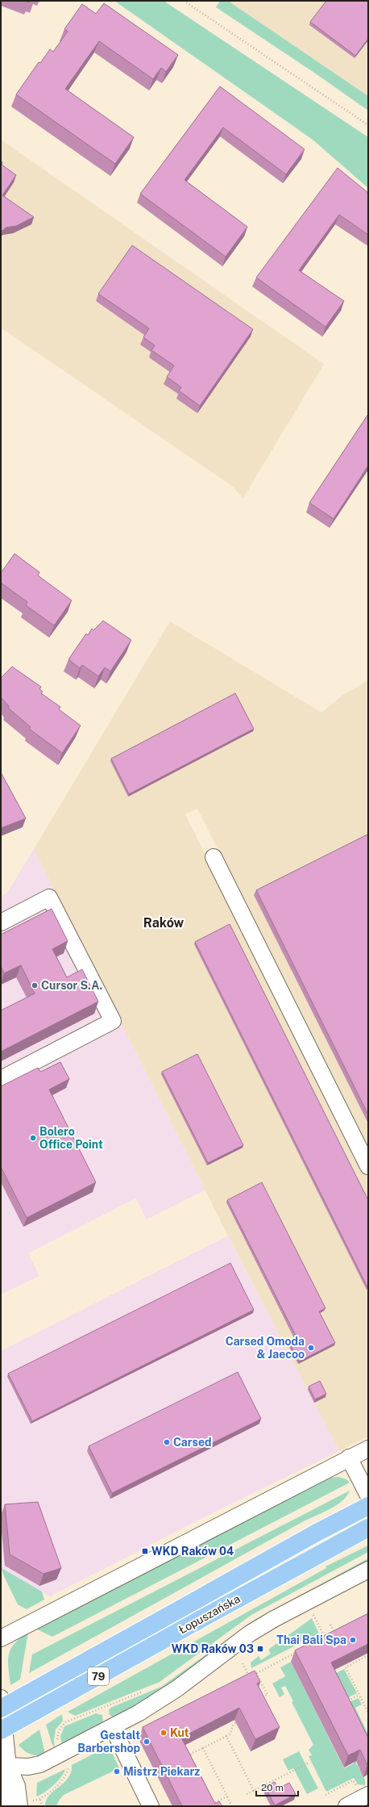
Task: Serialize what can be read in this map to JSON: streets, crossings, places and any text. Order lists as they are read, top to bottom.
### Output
{
  "streets": {
    "main road": ["Łopuszańska", "79"]
  },
  "districts": ["Raków"],
  "places": {
    "other": [
      "Cursor S.A.",
      "Bolero Office Point",
      "Carsed Omoda & Jaecoo",
      "Carsed",
      "Thai Bali Spa",
      "Kut",
      "Gestalt Barbershop",
      "Mistrz Piekarz"
    ],
    "transit": ["WKD Raków 04", "WKD Raków 03"]
  },
  "scale_bar": "20 m"
}
